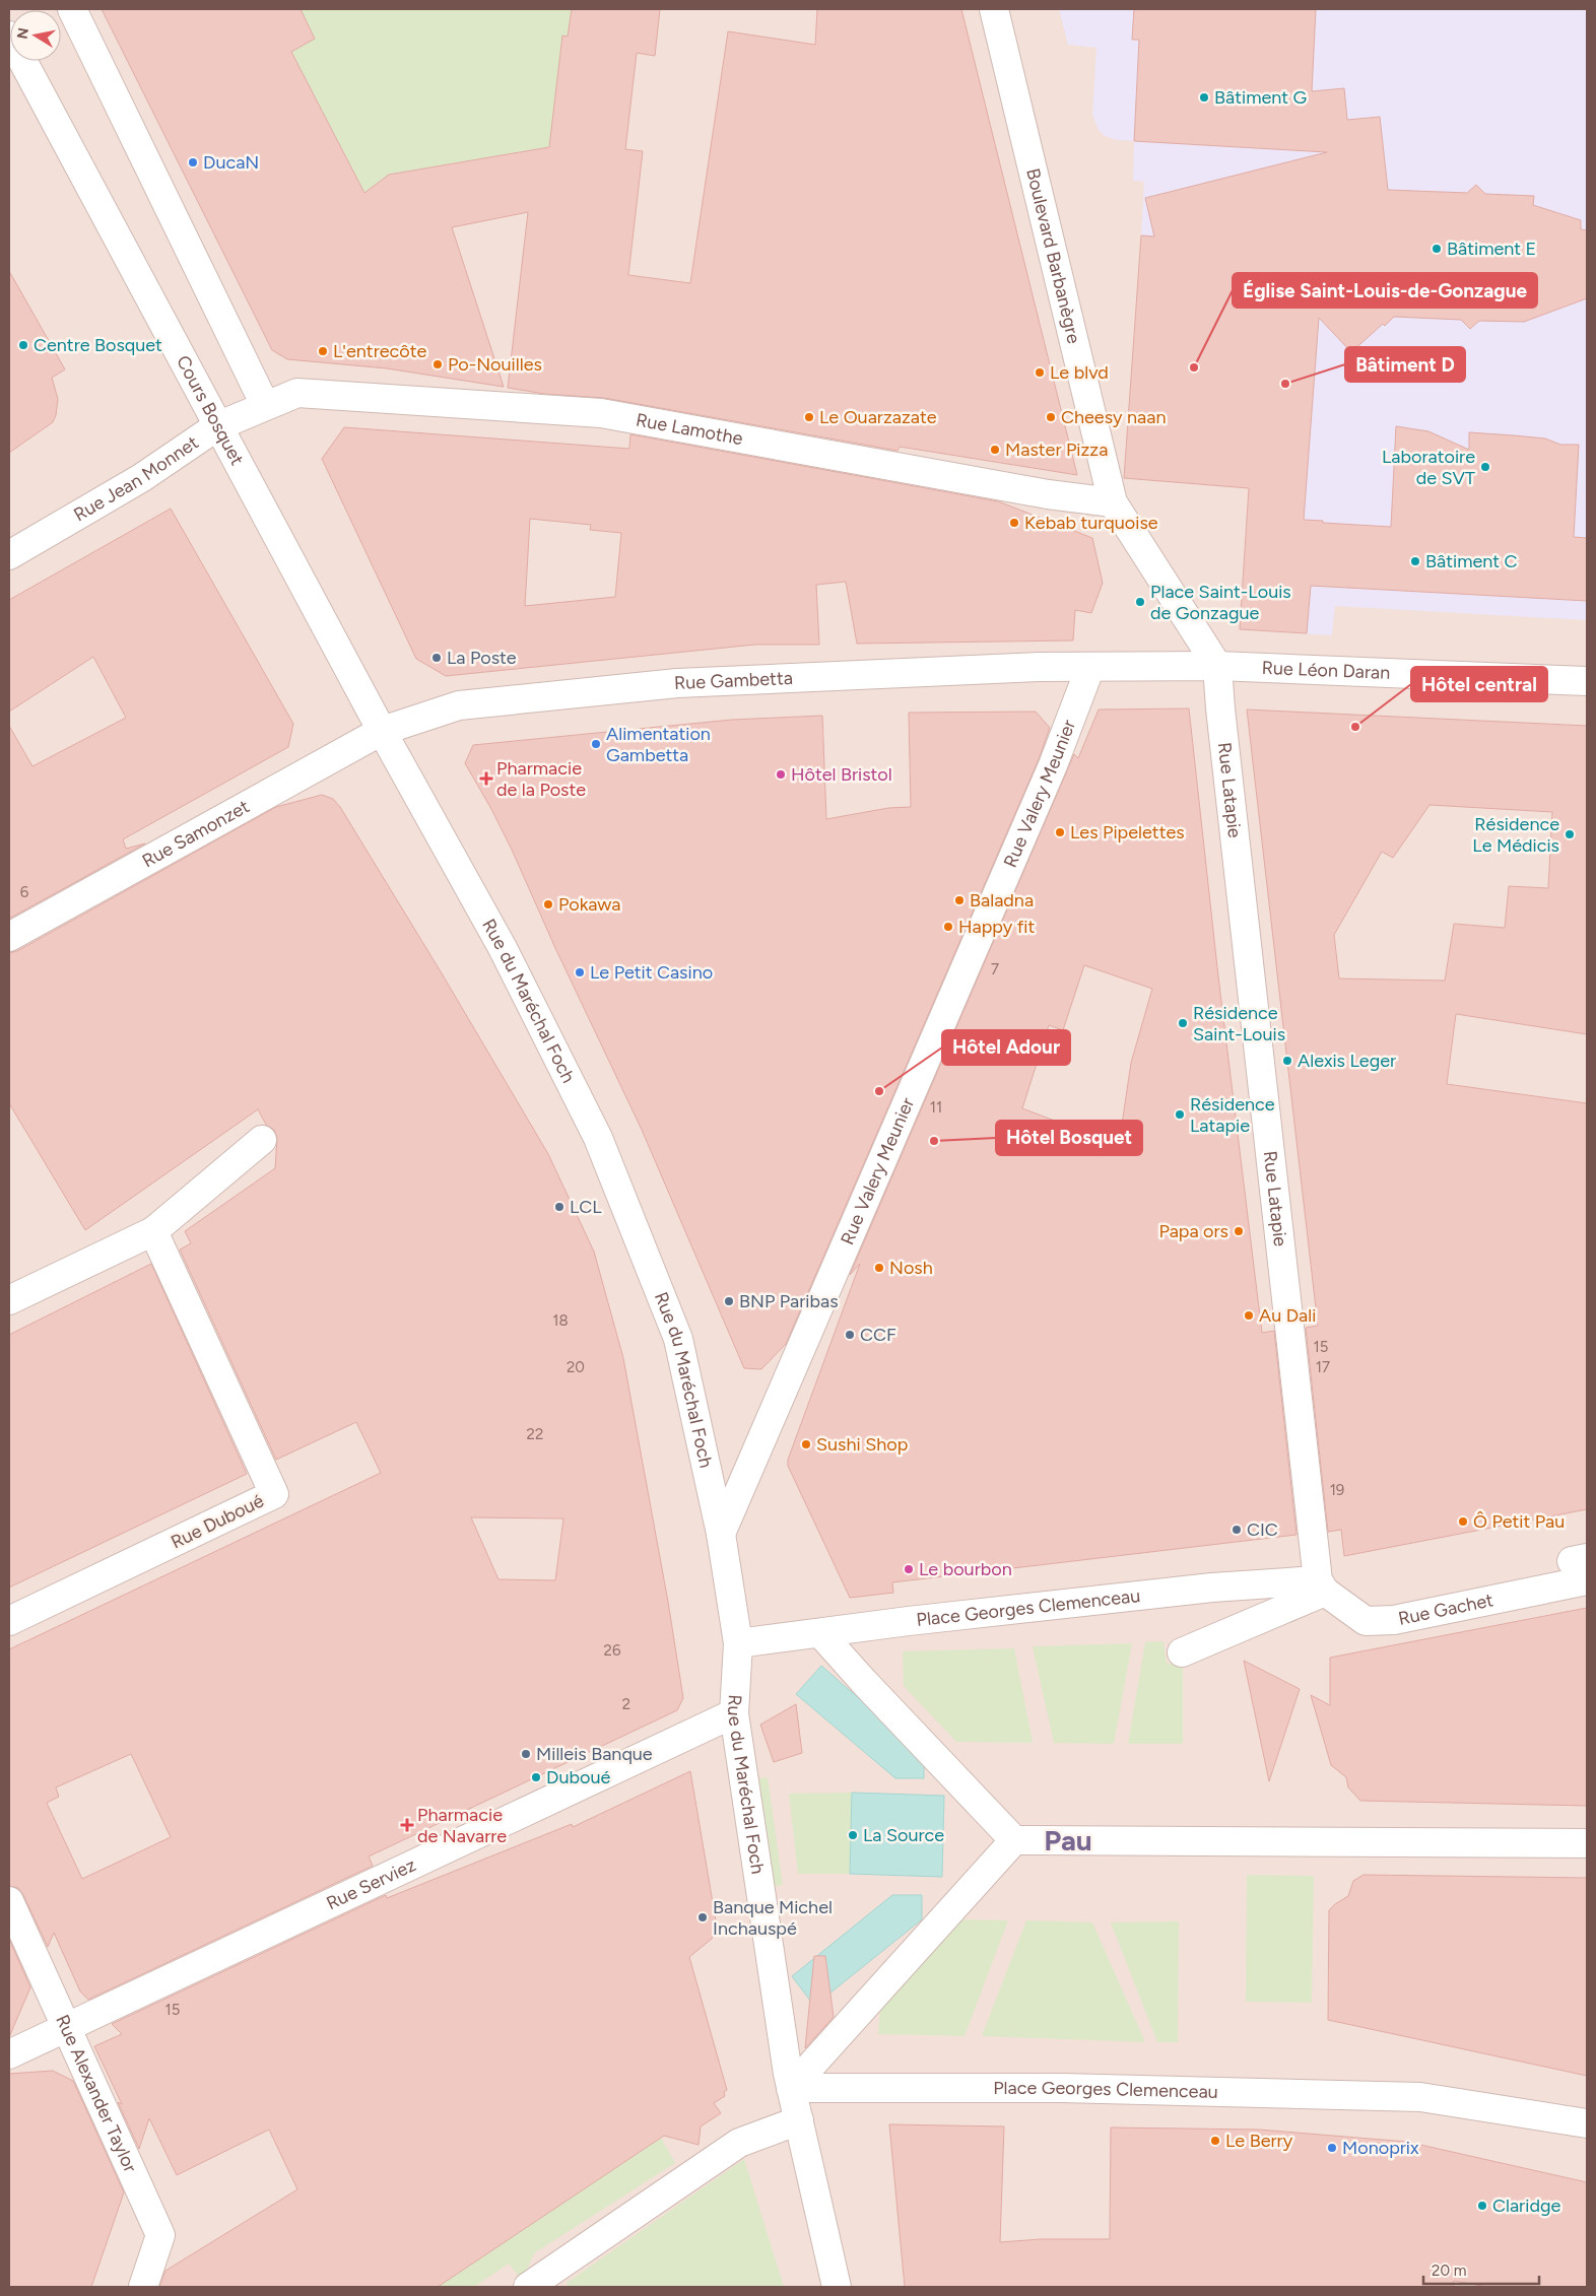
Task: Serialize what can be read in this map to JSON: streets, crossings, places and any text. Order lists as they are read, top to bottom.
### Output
{
  "streets": {
    "street": [
      "Boulevard Barbanègre",
      "Cours Bosquet",
      "Rue Lamothe",
      "Rue Jean Monnet",
      "Rue Léon Daran",
      "Rue Gambetta",
      "Rue Latapie",
      "Rue Valery Meunier",
      "Rue Samonzet",
      "Rue du Maréchal Foch",
      "Rue Duboué",
      "Place Georges Clemenceau",
      "Rue Gachet",
      "Rue Serviez",
      "Rue Alexander Taylor"
    ]
  },
  "crossings": [
    ["Boulevard Barbanègre", "Rue Lamothe"],
    ["Cours Bosquet", "Rue Jean Monnet"],
    ["Cours Bosquet", "Rue Gambetta"],
    ["Cours Bosquet", "Rue Samonzet"],
    ["Cours Bosquet", "Rue du Maréchal Foch"],
    ["Rue Lamothe", "Rue Jean Monnet"],
    ["Rue Léon Daran", "Rue Latapie"],
    ["Rue Gambetta", "Rue Valery Meunier"],
    ["Rue Gambetta", "Rue Samonzet"],
    ["Rue Gambetta", "Rue du Maréchal Foch"],
    ["Rue Latapie", "Place Georges Clemenceau"],
    ["Rue Latapie", "Rue Gachet"],
    ["Rue Valery Meunier", "Rue du Maréchal Foch"],
    ["Rue Samonzet", "Rue du Maréchal Foch"],
    ["Rue du Maréchal Foch", "Place Georges Clemenceau"],
    ["Rue du Maréchal Foch", "Rue Serviez"],
    ["Place Georges Clemenceau", "Rue Gachet"],
    ["Rue Serviez", "Rue Alexander Taylor"]
  ],
  "districts": ["Pau"],
  "places": {
    "other": [
      "Bâtiment G",
      "DucaN",
      "Bâtiment E",
      "Centre Bosquet",
      "L'entrecôte",
      "Po-Nouilles",
      "Église Saint-Louis-de-Gonzague",
      "Le blvd",
      "Bâtiment D",
      "Le Ouarzazate",
      "Cheesy naan",
      "Master Pizza",
      "Laboratoire de SVT",
      "Kebab turquoise",
      "Bâtiment C",
      "Place Saint-Louis de Gonzague",
      "La Poste",
      "Hôtel central",
      "Alimentation Gambetta",
      "Hôtel Bristol",
      "Les Pipelettes",
      "Résidence Le Médicis",
      "Baladna",
      "Pokawa",
      "Happy fit",
      "Le Petit Casino",
      "Résidence Saint-Louis",
      "Alexis Leger",
      "Hôtel Adour",
      "Résidence Latapie",
      "Hôtel Bosquet",
      "LCL",
      "Papa ors",
      "Nosh",
      "BNP Paribas",
      "Au Dali",
      "CCF",
      "Sushi Shop",
      "Ô Petit Pau",
      "CIC",
      "Le bourbon",
      "Milleis Banque",
      "Duboué",
      "La Source",
      "Banque Michel Inchauspé",
      "Le Berry",
      "Monoprix",
      "Claridge"
    ],
    "health": ["Pharmacie de la Poste", "Pharmacie de Navarre"]
  },
  "house_numbers": [
    "6",
    "7",
    "11",
    "18",
    "15",
    "20",
    "17",
    "22",
    "19",
    "26",
    "2",
    "15"
  ],
  "scale_bar": "20 m",
  "north": "left"
}
